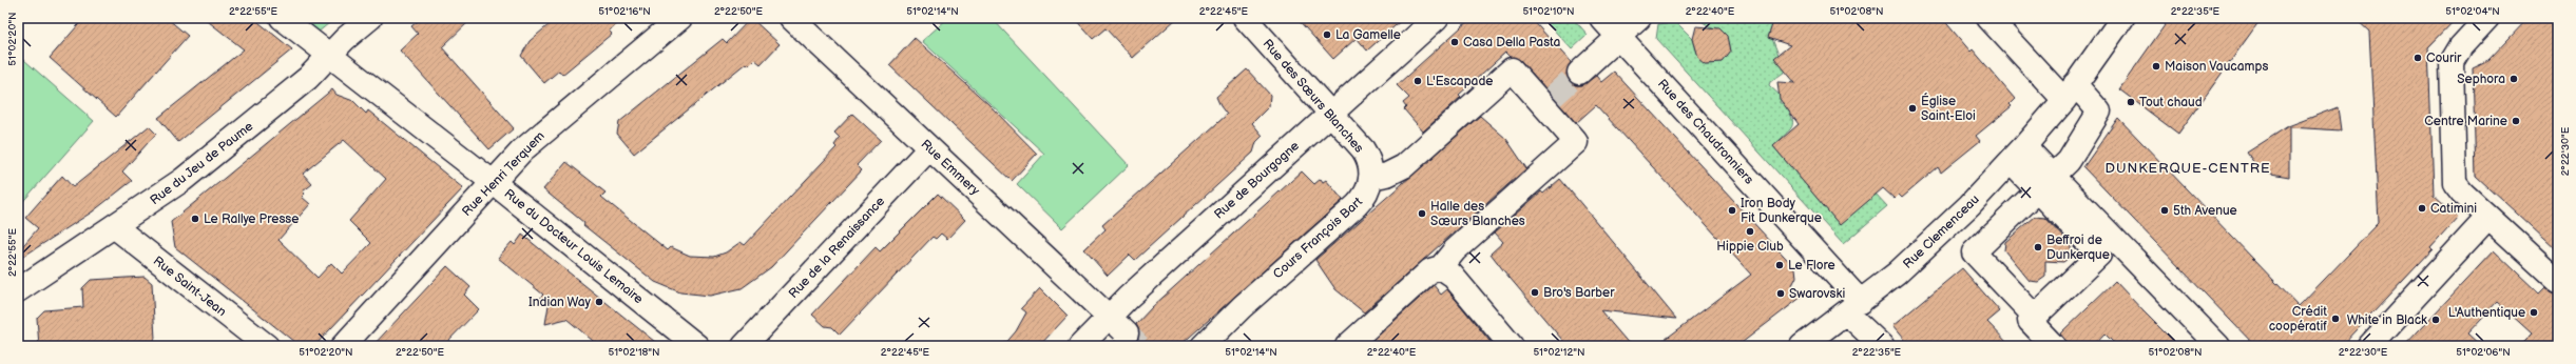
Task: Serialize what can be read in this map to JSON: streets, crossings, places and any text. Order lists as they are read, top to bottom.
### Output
{
  "streets": {
    "street": [
      "Rue des Sœurs Blanches",
      "Rue des Chaudronniers",
      "Rue du Jeu de Paume",
      "Rue Emmery",
      "Rue Henri Terquem",
      "Rue de Bourgogne",
      "Rue Clemenceau",
      "Cours François Bart",
      "Rue du Docteur Louis Lemaire",
      "Rue de la Renaissance",
      "Rue Saint-Jean"
    ]
  },
  "crossings": [
    ["Rue des Sœurs Blanches", "Rue de Bourgogne"],
    ["Rue des Sœurs Blanches", "Cours François Bart"],
    ["Rue des Chaudronniers", "Rue Clemenceau"],
    ["Rue du Jeu de Paume", "Rue du Docteur Louis Lemaire"],
    ["Rue du Jeu de Paume", "Rue Saint-Jean"],
    ["Rue Emmery", "Rue de Bourgogne"],
    ["Rue Emmery", "Rue de la Renaissance"],
    ["Rue Henri Terquem", "Rue du Docteur Louis Lemaire"]
  ],
  "districts": ["DUNKERQUE-CENTRE"],
  "places": [
    "La Gamelle",
    "Casa Della Pasta",
    "Courir",
    "Maison Vaucamps",
    "Sephora",
    "L'Escapade",
    "Tout chaud",
    "Église Saint-Eloi",
    "Centre Marine",
    "Catimini",
    "Iron Body Fit Dunkerque",
    "5th Avenue",
    "Halle des Sœurs Blanches",
    "Le Rallye Presse",
    "Hippie Club",
    "Beffroi de Dunkerque",
    "Le Flore",
    "Bro's Barber",
    "Swarovski",
    "Indian Way",
    "L'Authentique",
    "Crédit coopératif",
    "White in Black"
  ],
  "coordinates": [
    "2°22'55\"E",
    "51°02'16\"N",
    "2°22'50\"E",
    "51°02'14\"N",
    "2°22'45\"E",
    "51°02'10\"N",
    "2°22'40\"E",
    "51°02'08\"N",
    "2°22'35\"E",
    "51°02'04\"N",
    "51°02'20\"N",
    "2°22'30\"E",
    "51°02'18\"N",
    "51°02'12\"N",
    "51°02'06\"N"
  ]
}
